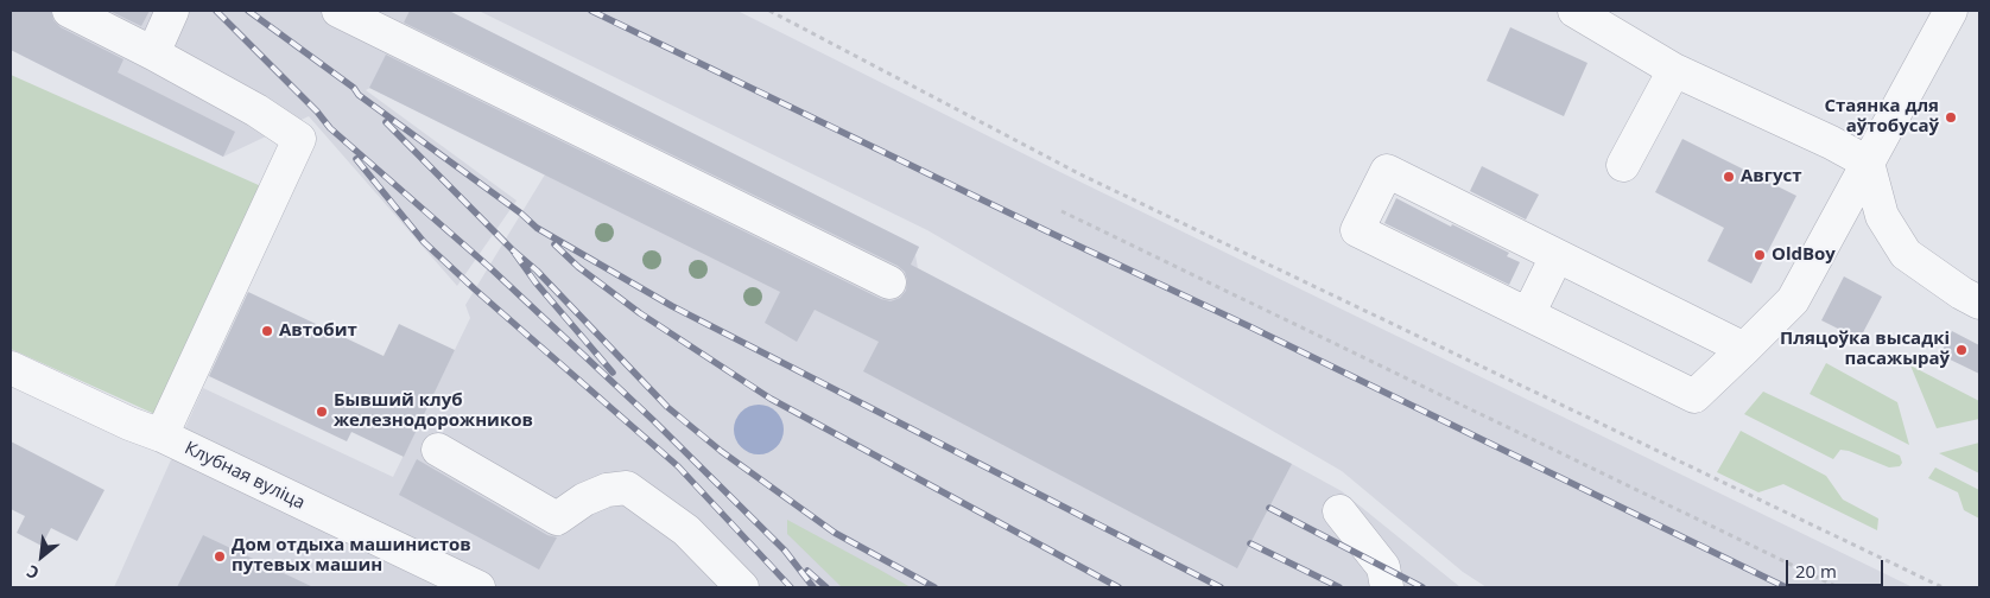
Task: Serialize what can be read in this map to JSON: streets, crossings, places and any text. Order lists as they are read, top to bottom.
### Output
{
  "streets": {
    "street": ["Клубная вуліца"]
  },
  "places": [
    "Стаянка для аўтобусаў",
    "Август",
    "OldBoy",
    "Автобит",
    "Пляцоўка высадкі пасажыраў",
    "Бывший клуб железнодорожников",
    "Дом отдыха машинистов путевых машин"
  ],
  "scale_bar": "20 m",
  "north": "bottom left"
}
